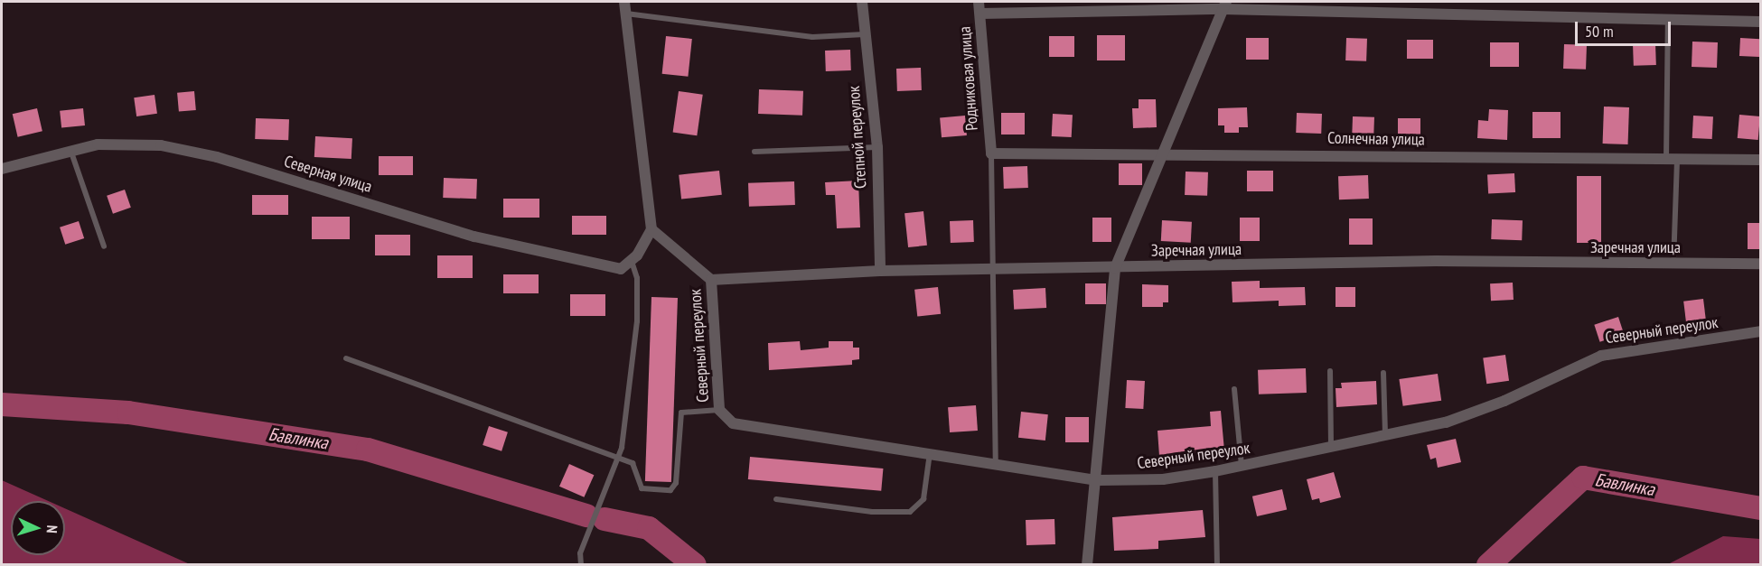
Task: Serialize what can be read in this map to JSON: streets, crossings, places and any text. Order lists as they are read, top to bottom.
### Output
{
  "streets": {
    "street": [
      "Родниковая улица",
      "Степной переулок",
      "Солнечная улица",
      "Северная улица",
      "Заречная улица",
      "Северный переулок"
    ]
  },
  "crossings": [
    ["Родниковая улица", "Солнечная улица"],
    ["Степной переулок", "Заречная улица"],
    ["Заречная улица", "Северный переулок"]
  ],
  "water": ["Бавлинка"],
  "scale_bar": "50 m",
  "north": "right"
}
